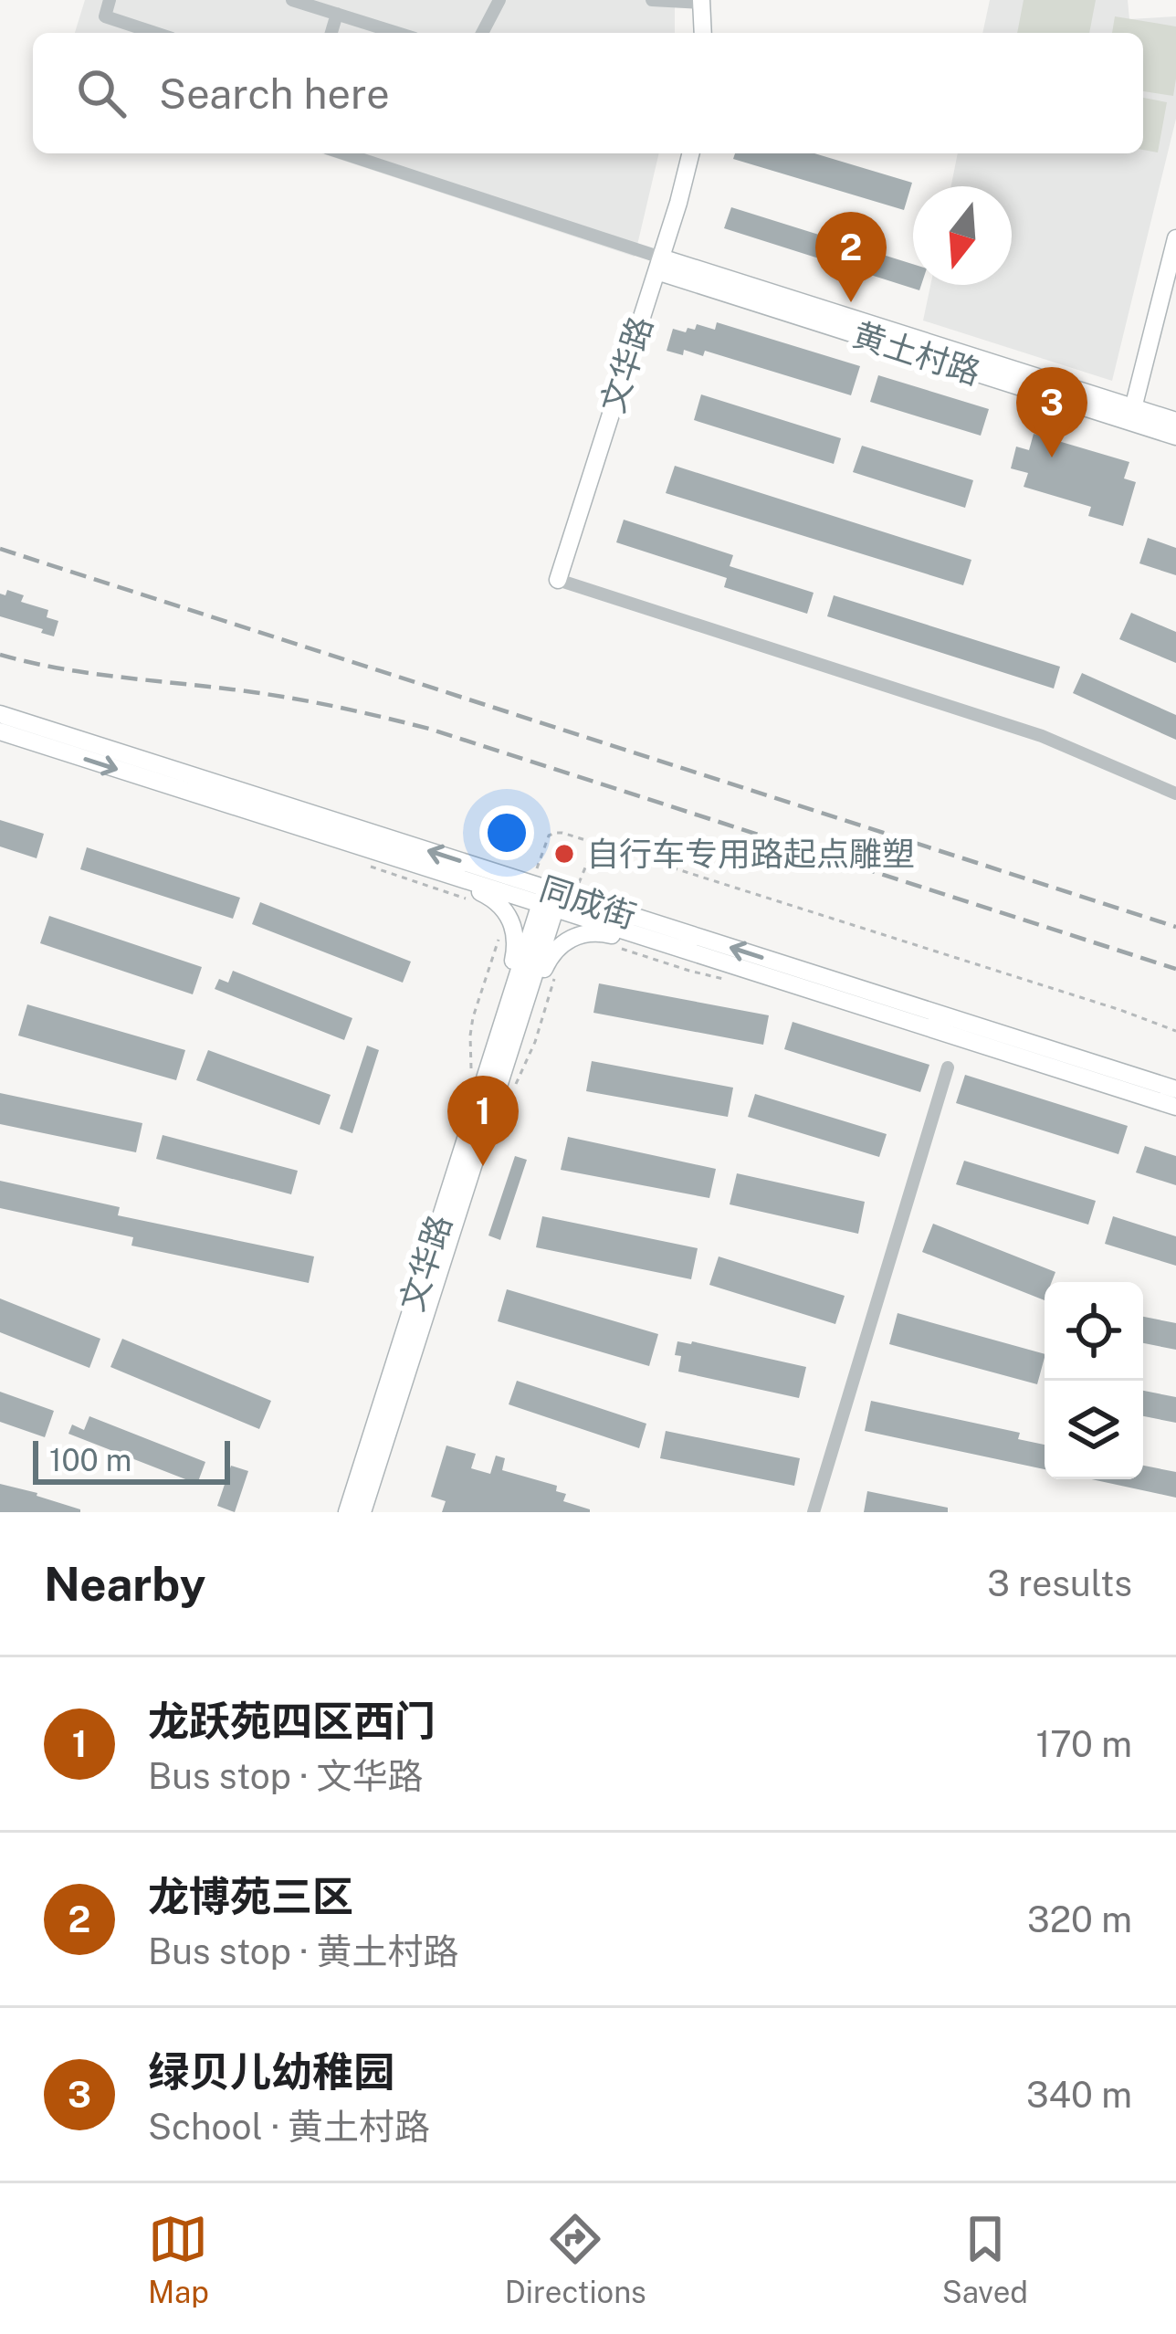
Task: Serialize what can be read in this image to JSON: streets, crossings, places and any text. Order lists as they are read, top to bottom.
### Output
{
  "streets": {
    "main road": ["黄土村路", "文华路", "同成街"]
  },
  "crossings": [
    ["黄土村路", "文华路"],
    ["文华路", "同成街"]
  ],
  "places": ["自行车专用路起点雕塑"],
  "scale_bar": "100 m",
  "north": "bottom",
  "page": {
    "search": "Search here",
    "pins": ["2", "3", "1"],
    "scale": "100 m",
    "heading": ["Nearby", "3 results"],
    "list": [
      {
        "mark": "1",
        "name": "龙跃苑四区西门",
        "note": "Bus stop · 文华路",
        "value": "170 m"
      },
      {
        "mark": "2",
        "name": "龙博苑三区",
        "note": "Bus stop · 黄土村路",
        "value": "320 m"
      },
      {
        "mark": "3",
        "name": "绿贝儿幼稚园",
        "note": "School · 黄土村路",
        "value": "340 m"
      }
    ],
    "nav": ["Map", "Directions", "Saved"]
  }
}
